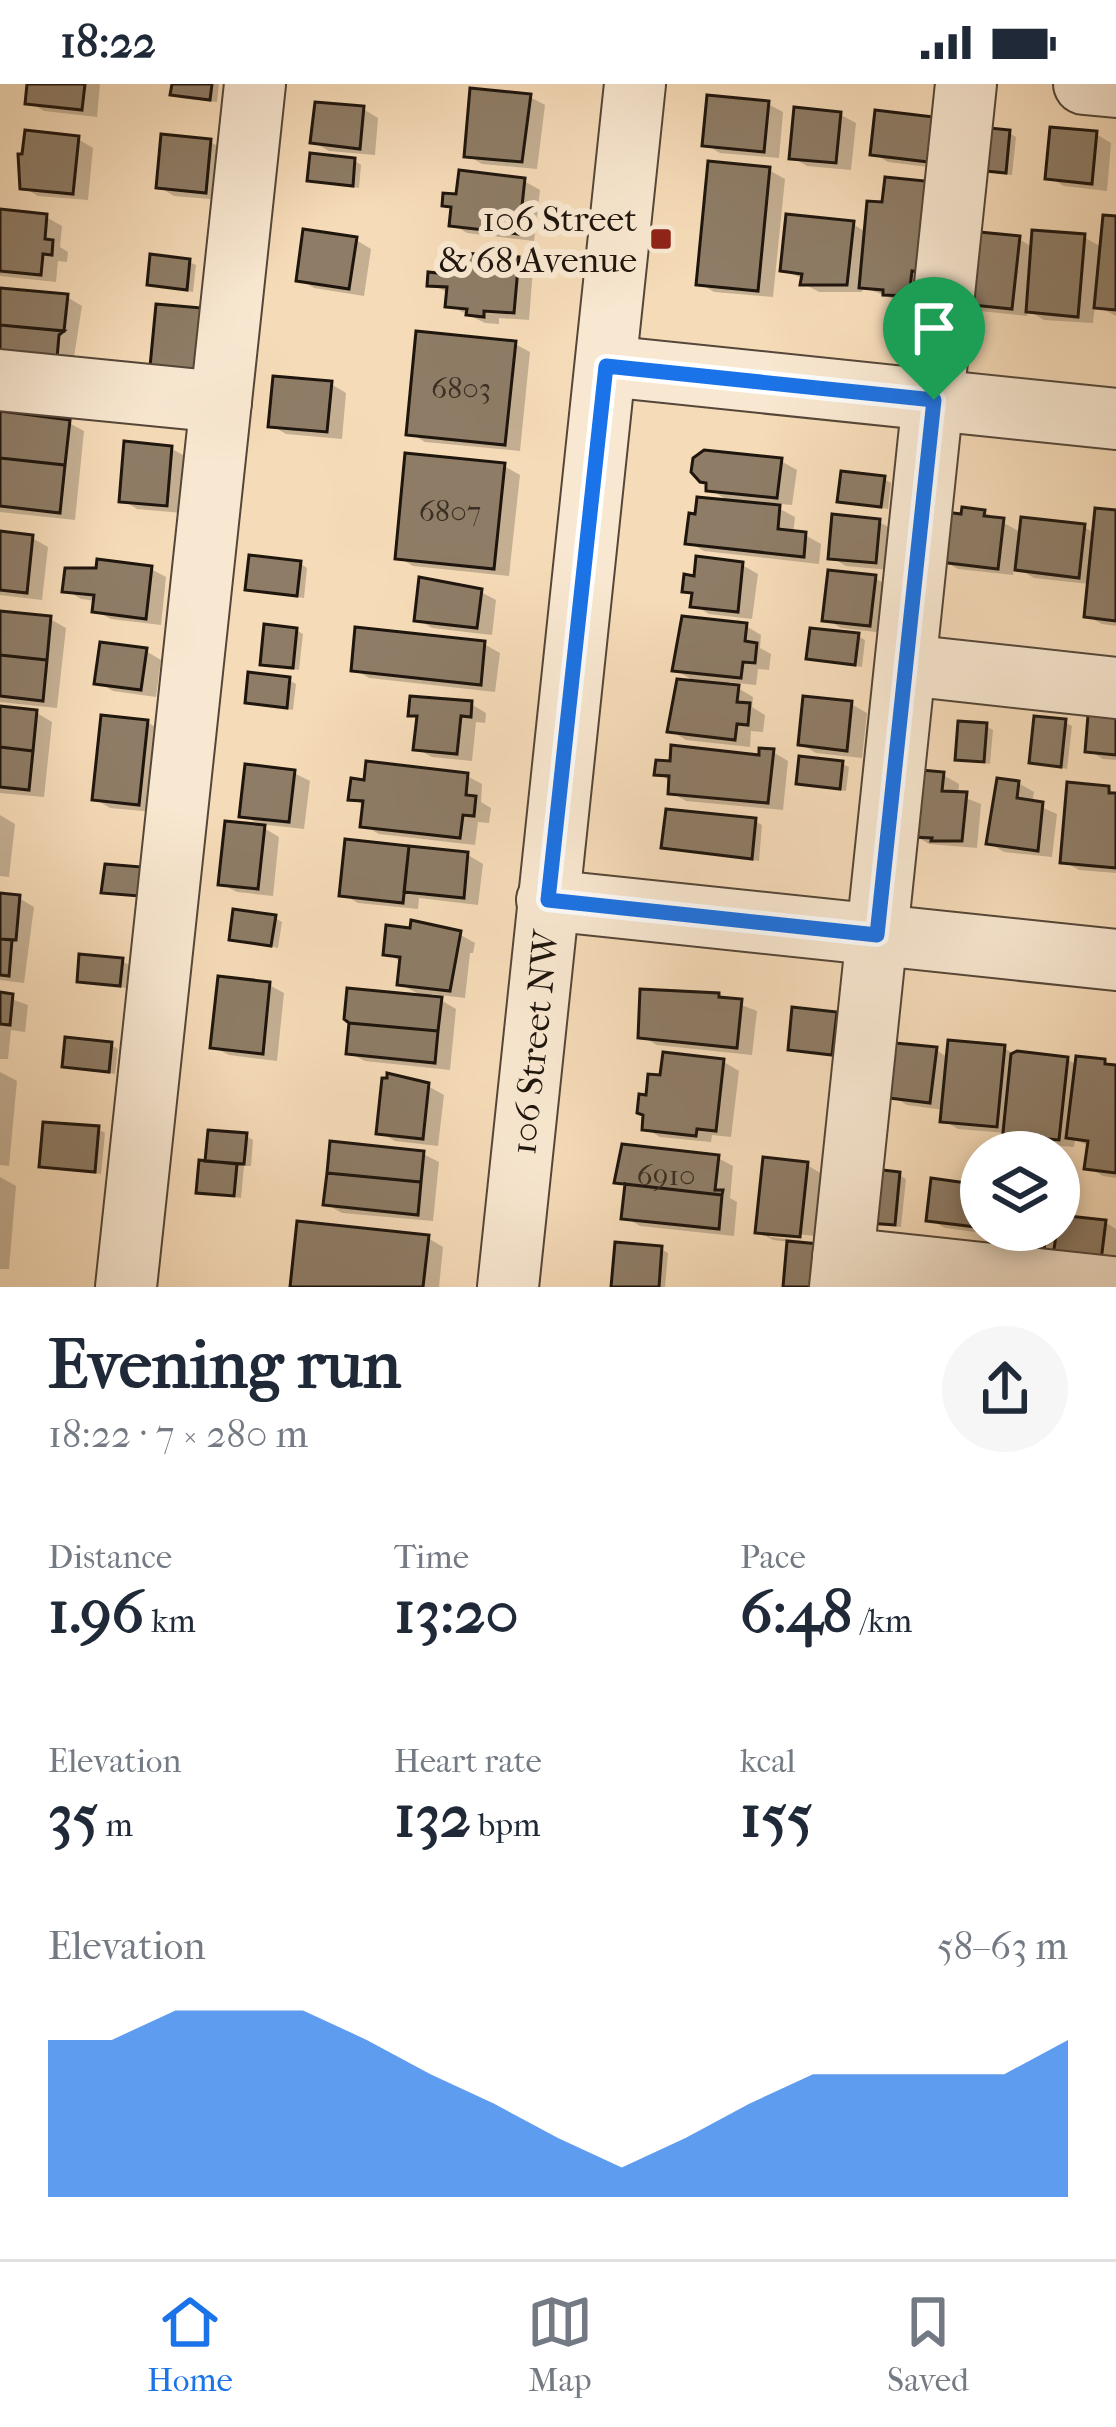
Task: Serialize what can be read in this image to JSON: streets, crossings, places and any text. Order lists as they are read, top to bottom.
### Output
{
  "streets": {
    "street": ["106 Street NW"]
  },
  "places": {
    "transit": ["106 Street & 68 Avenue"]
  },
  "house_numbers": ["6803", "6807", "6910"],
  "page": {
    "status": "18:22",
    "heading": ["Evening run", "18:22 · 7 × 280 m"],
    "stats": [
      ["Distance", "1.96 km"],
      ["Time", "13:20"],
      ["Pace", "6:48 /km"],
      ["Elevation", "35 m"],
      ["Heart rate", "132 bpm"],
      ["kcal", "155"]
    ],
    "chart": ["Elevation", "58–63 m"],
    "tabs": ["Home", "Map", "Saved"]
  }
}
